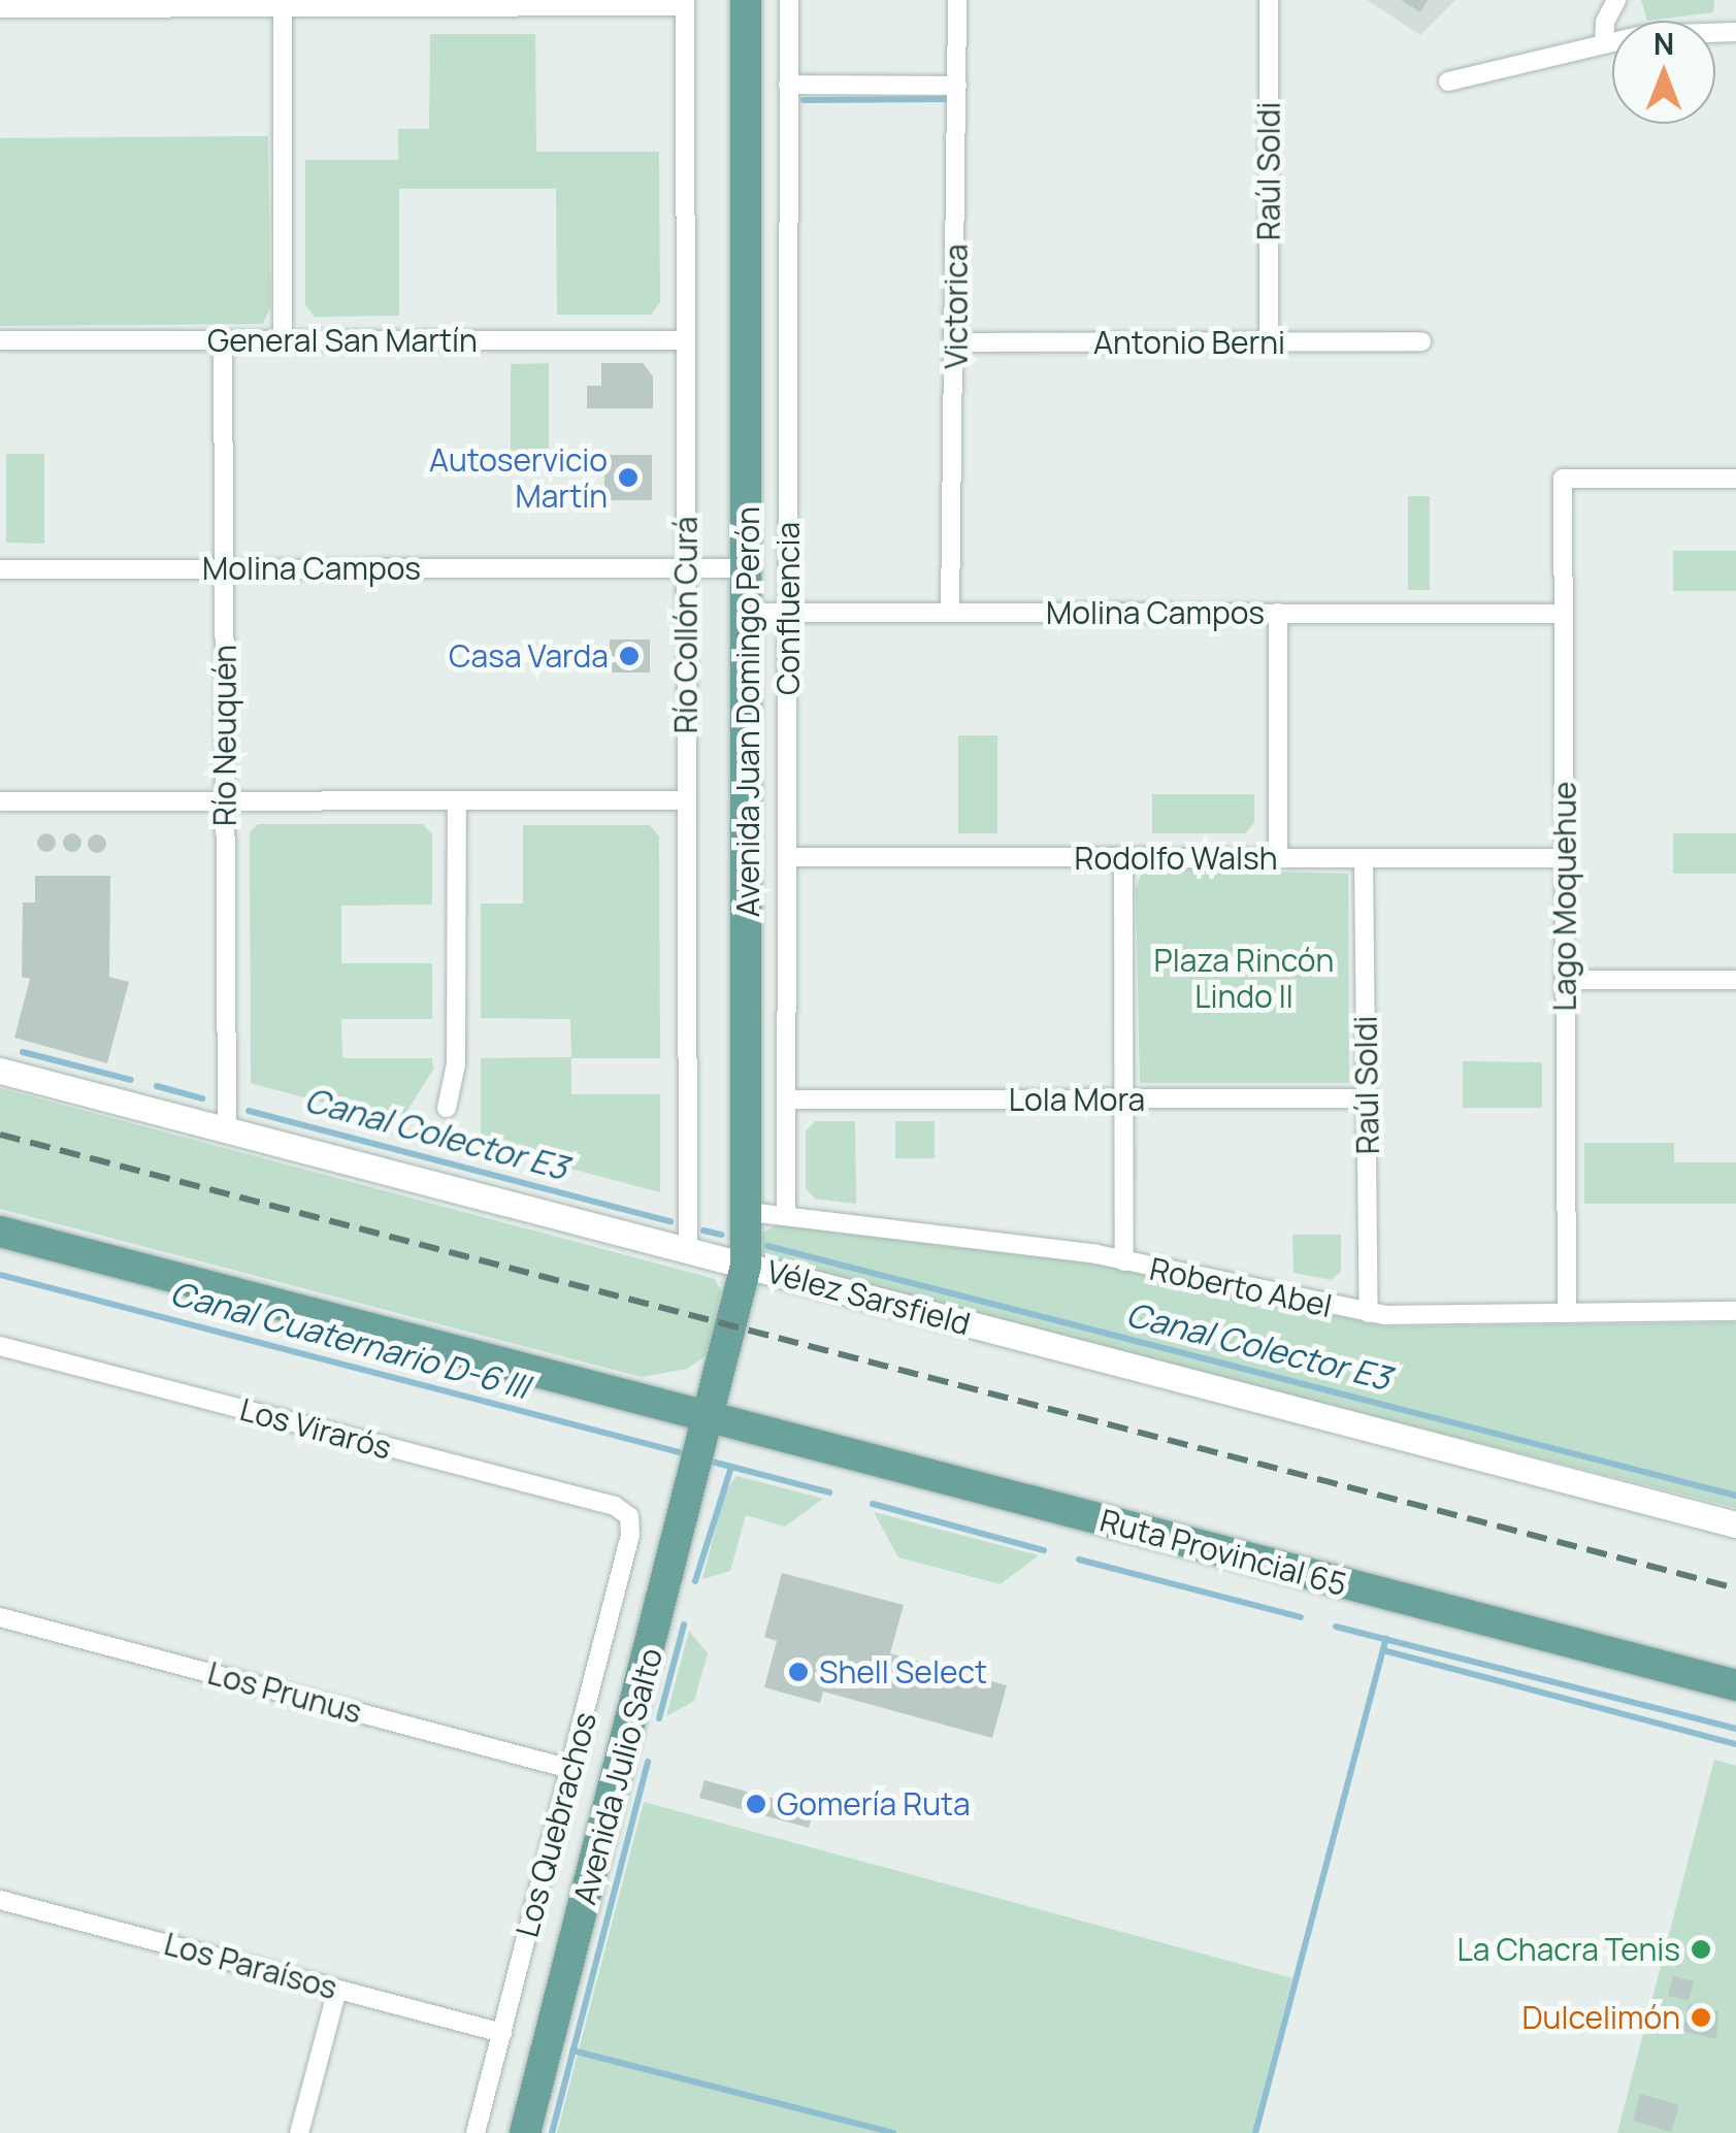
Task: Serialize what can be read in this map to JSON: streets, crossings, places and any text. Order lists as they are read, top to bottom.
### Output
{
  "streets": {
    "main road": ["Avenida Juan Domingo Perón", "Ruta Provincial 65", "Avenida Julio Salto"],
    "street": [
      "Raúl Soldi",
      "Victorica",
      "General San Martín",
      "Antonio Berni",
      "Molina Campos",
      "Confluencia",
      "Río Collón Curá",
      "Río Neuquén",
      "Rodolfo Walsh",
      "Lago Moquehue",
      "Lola Mora",
      "Roberto Abel",
      "Vélez Sarsfield",
      "Los Virarós",
      "Los Prunus",
      "Los Quebrachos",
      "Los Paraísos"
    ]
  },
  "crossings": [
    ["Raúl Soldi", "Antonio Berni"],
    ["Raúl Soldi", "Rodolfo Walsh"],
    ["Raúl Soldi", "Lola Mora"],
    ["Raúl Soldi", "Roberto Abel"],
    ["Victorica", "Antonio Berni"],
    ["Victorica", "Molina Campos"],
    ["General San Martín", "Río Collón Curá"],
    ["General San Martín", "Río Neuquén"],
    ["Molina Campos", "Confluencia"],
    ["Molina Campos", "Río Collón Curá"],
    ["Molina Campos", "Avenida Juan Domingo Perón"],
    ["Molina Campos", "Río Neuquén"],
    ["Molina Campos", "Lago Moquehue"],
    ["Confluencia", "Rodolfo Walsh"],
    ["Confluencia", "Lola Mora"],
    ["Confluencia", "Roberto Abel"],
    ["Río Collón Curá", "Vélez Sarsfield"],
    ["Avenida Juan Domingo Perón", "Roberto Abel"],
    ["Avenida Juan Domingo Perón", "Vélez Sarsfield"],
    ["Avenida Juan Domingo Perón", "Ruta Provincial 65"],
    ["Avenida Juan Domingo Perón", "Avenida Julio Salto"],
    ["Río Neuquén", "Vélez Sarsfield"],
    ["Rodolfo Walsh", "Lago Moquehue"],
    ["Lago Moquehue", "Roberto Abel"],
    ["Los Virarós", "Los Quebrachos"],
    ["Ruta Provincial 65", "Avenida Julio Salto"],
    ["Los Prunus", "Los Quebrachos"],
    ["Los Quebrachos", "Los Paraísos"]
  ],
  "water": ["Canal Colector E3", "Canal Cuaternario D-6 III"],
  "parks": ["Plaza Rincón Lindo II"],
  "places": [
    "Autoservicio Martín",
    "Casa Varda",
    "Shell Select",
    "Gomería Ruta",
    "La Chacra Tenis",
    "Dulcelimón"
  ],
  "north": "top"
}
